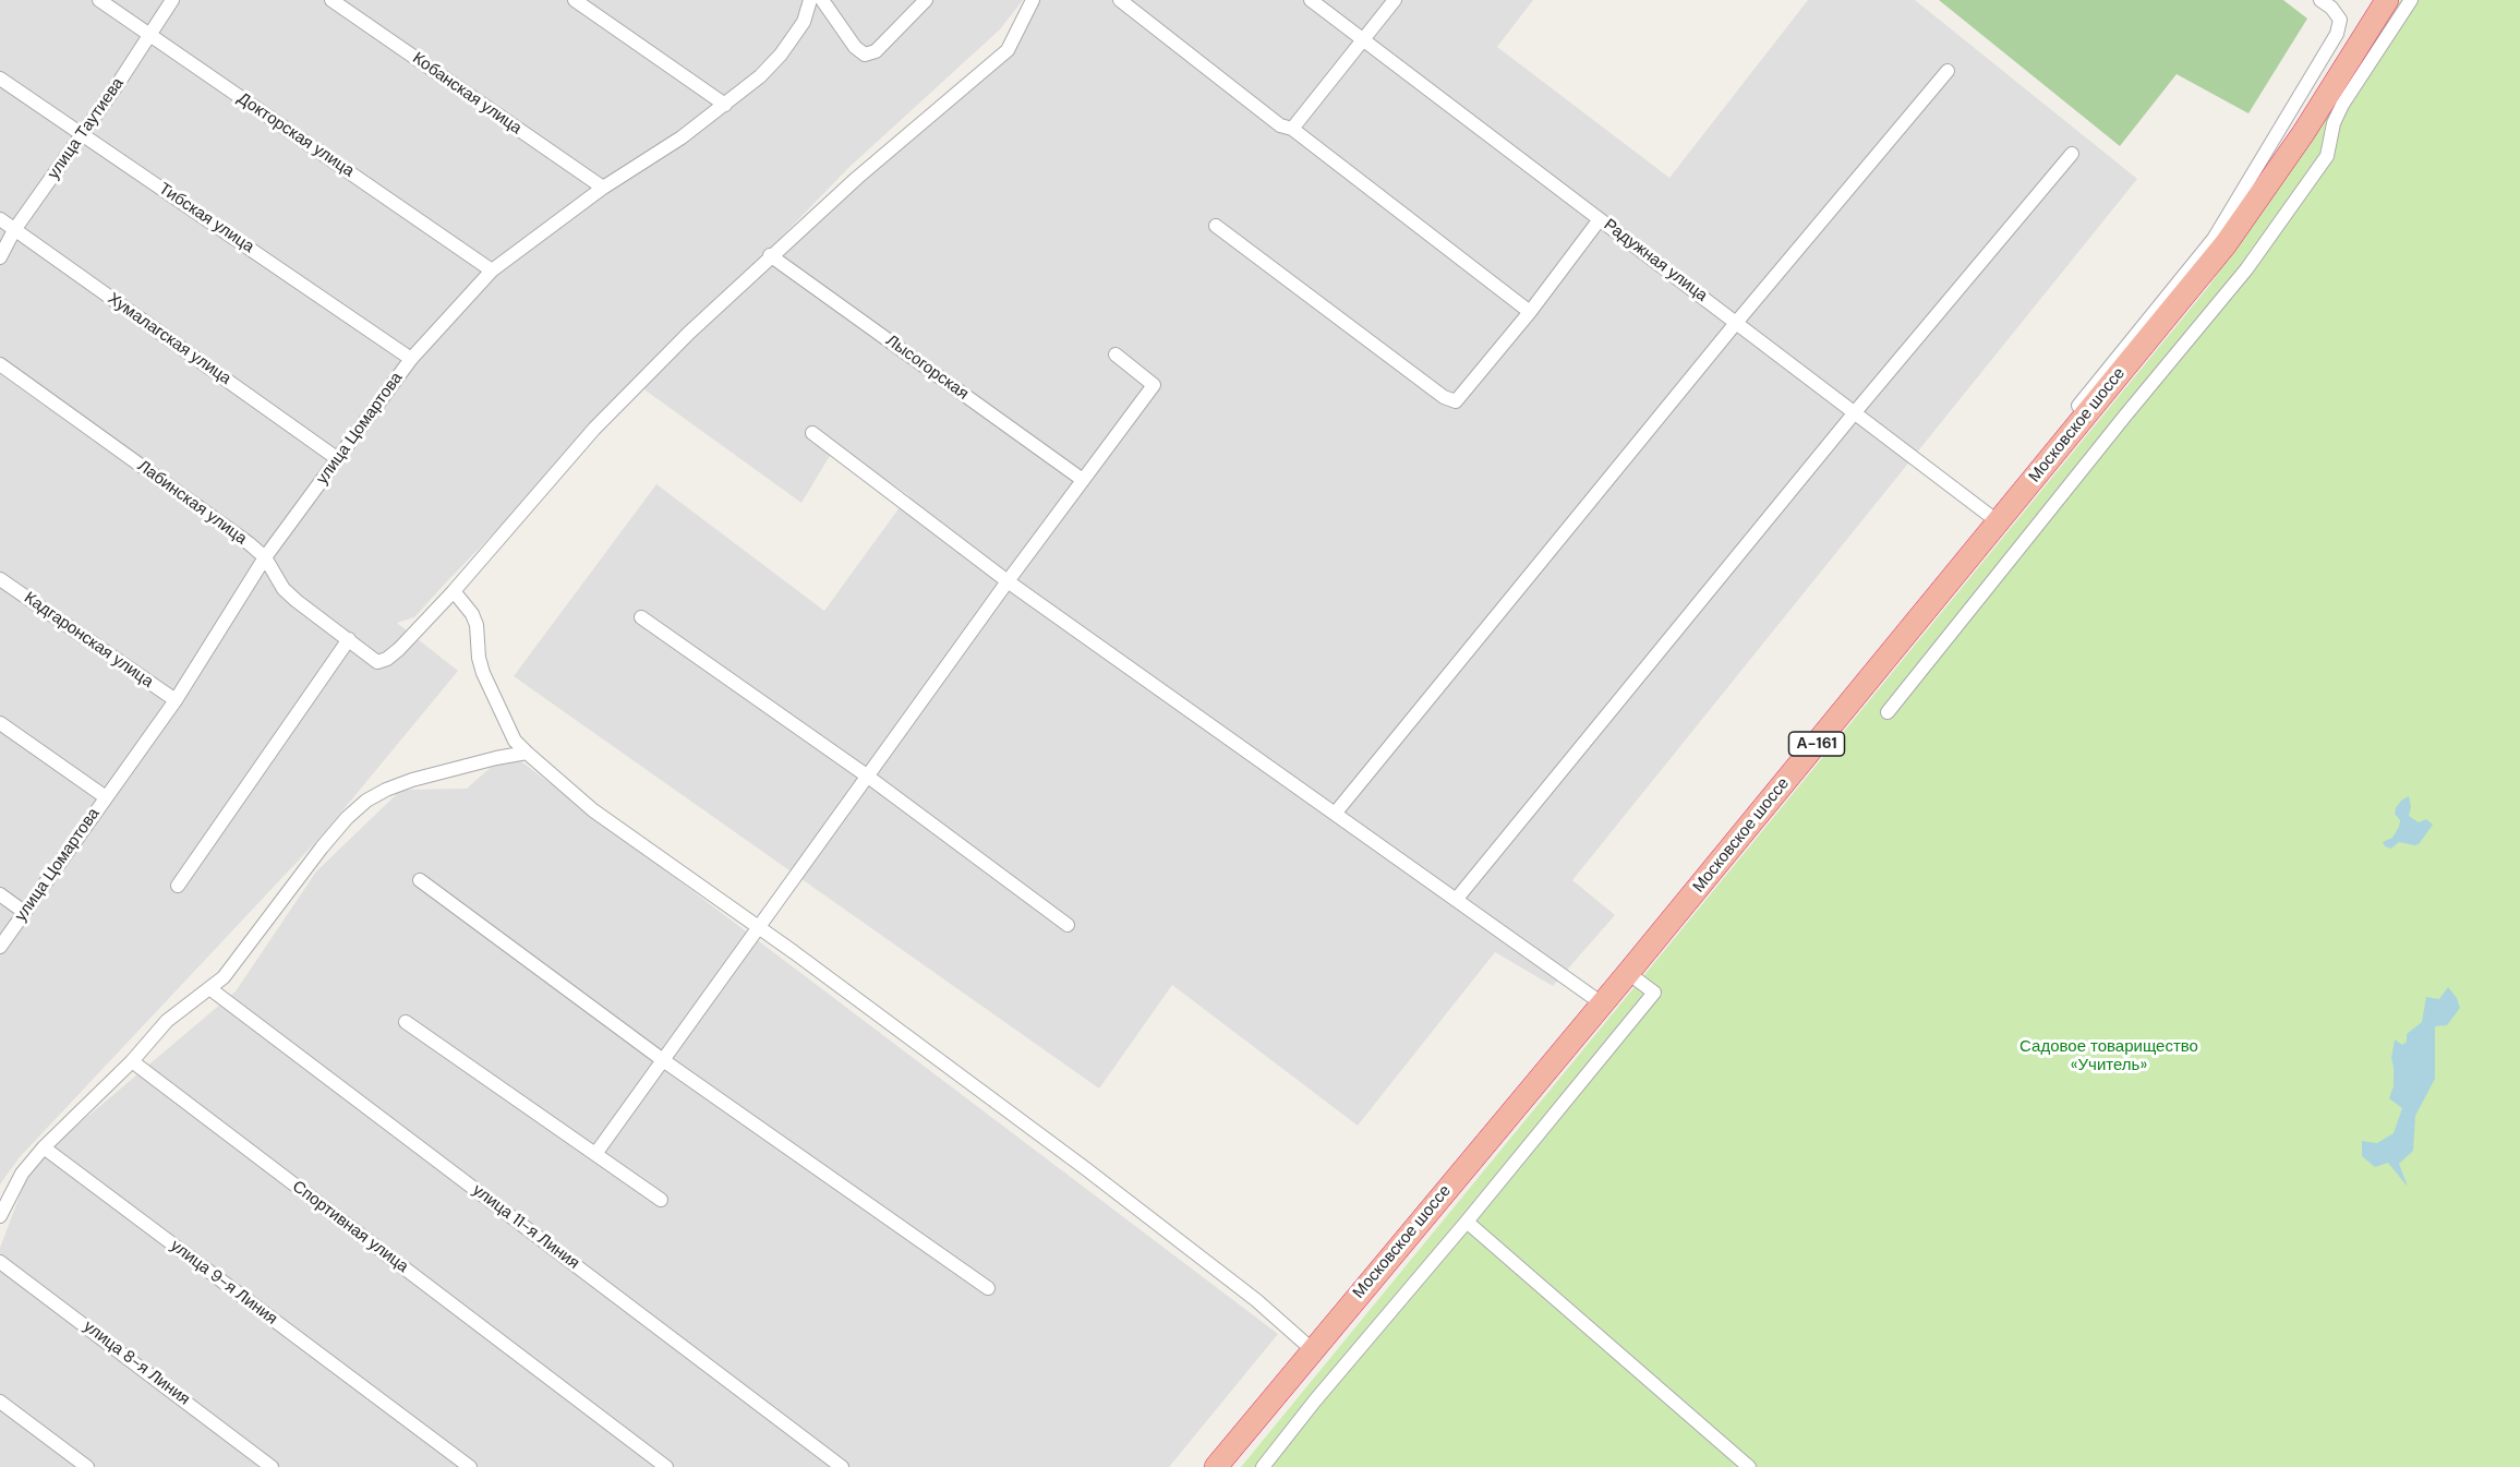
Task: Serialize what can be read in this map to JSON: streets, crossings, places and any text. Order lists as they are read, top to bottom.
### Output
{
  "streets": {
    "highway": ["Московское шоссе", "А-161"],
    "street": [
      "Кобанская улица",
      "улица Таутиева",
      "Докторская улица",
      "Тибская улица",
      "Радужная улица",
      "Хумалагская улица",
      "Лысогорская",
      "улица Цомартова",
      "Лабинская улица",
      "Кадгаронская улица",
      "Спортивная улица",
      "улица 11-я Линия",
      "улица 9-я Линия",
      "улица 8-я Линия"
    ]
  },
  "crossings": [
    ["Кобанская улица", "улица Цомартова"],
    ["улица Таутиева", "Докторская улица"],
    ["улица Таутиева", "Тибская улица"],
    ["улица Таутиева", "Хумалагская улица"],
    ["Докторская улица", "улица Цомартова"],
    ["Тибская улица", "улица Цомартова"],
    ["Радужная улица", "Московское шоссе"],
    ["Хумалагская улица", "улица Цомартова"],
    ["улица Цомартова", "Лабинская улица"],
    ["улица Цомартова", "Кадгаронская улица"]
  ],
  "parks": ["Садовое товарищество «Учитель»"]
}
